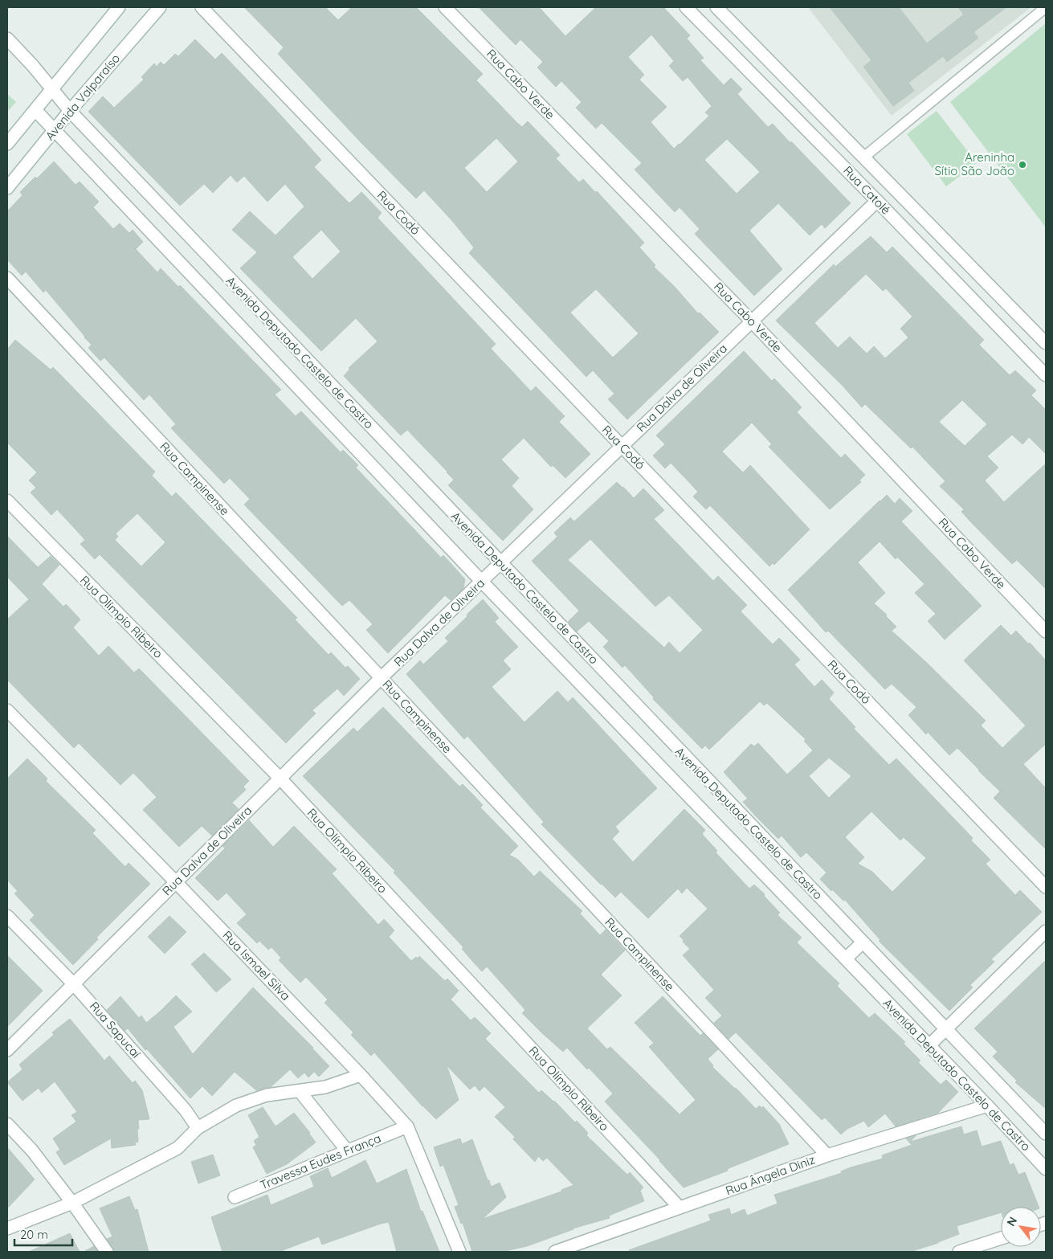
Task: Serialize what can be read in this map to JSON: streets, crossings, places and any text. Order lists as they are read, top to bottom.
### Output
{
  "streets": {
    "street": [
      "Rua Cabo Verde",
      "Avenida Valparaíso",
      "Rua Catolé",
      "Rua Codó",
      "Avenida Deputado Castelo de Castro",
      "Rua Dalva de Oliveira",
      "Rua Campinense",
      "Rua Olímpio Ribeiro",
      "Rua Ismael Silva",
      "Rua Sapucaí",
      "Travessa Eudes França",
      "Rua Ângela Diniz"
    ]
  },
  "crossings": [
    ["Rua Cabo Verde", "Rua Dalva de Oliveira"],
    ["Avenida Valparaíso", "Avenida Deputado Castelo de Castro"],
    ["Rua Catolé", "Rua Dalva de Oliveira"],
    ["Rua Codó", "Rua Dalva de Oliveira"],
    ["Avenida Deputado Castelo de Castro", "Rua Dalva de Oliveira"],
    ["Avenida Deputado Castelo de Castro", "Rua Ângela Diniz"],
    ["Rua Dalva de Oliveira", "Rua Campinense"],
    ["Rua Dalva de Oliveira", "Rua Olímpio Ribeiro"],
    ["Rua Dalva de Oliveira", "Rua Ismael Silva"],
    ["Rua Dalva de Oliveira", "Rua Sapucaí"],
    ["Rua Campinense", "Rua Ângela Diniz"],
    ["Rua Olímpio Ribeiro", "Rua Ângela Diniz"],
    ["Rua Ismael Silva", "Travessa Eudes França"]
  ],
  "places": ["Areninha Sítio São João"],
  "scale_bar": "20 m",
  "north": "top left"
}
